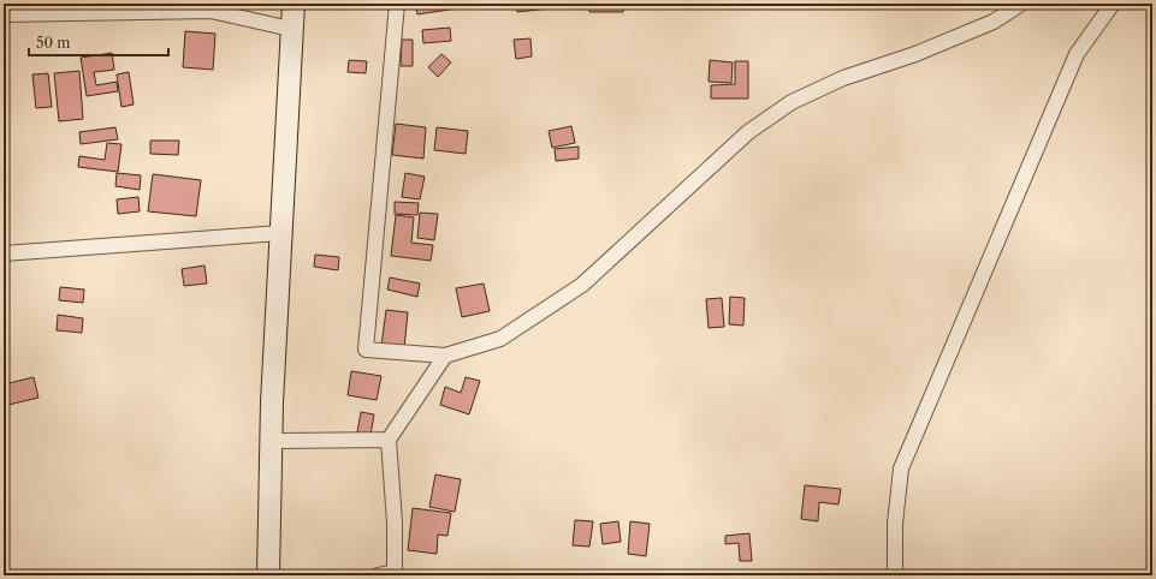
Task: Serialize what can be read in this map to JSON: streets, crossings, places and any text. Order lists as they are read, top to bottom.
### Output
{
  "scale_bar": "50 m"
}
